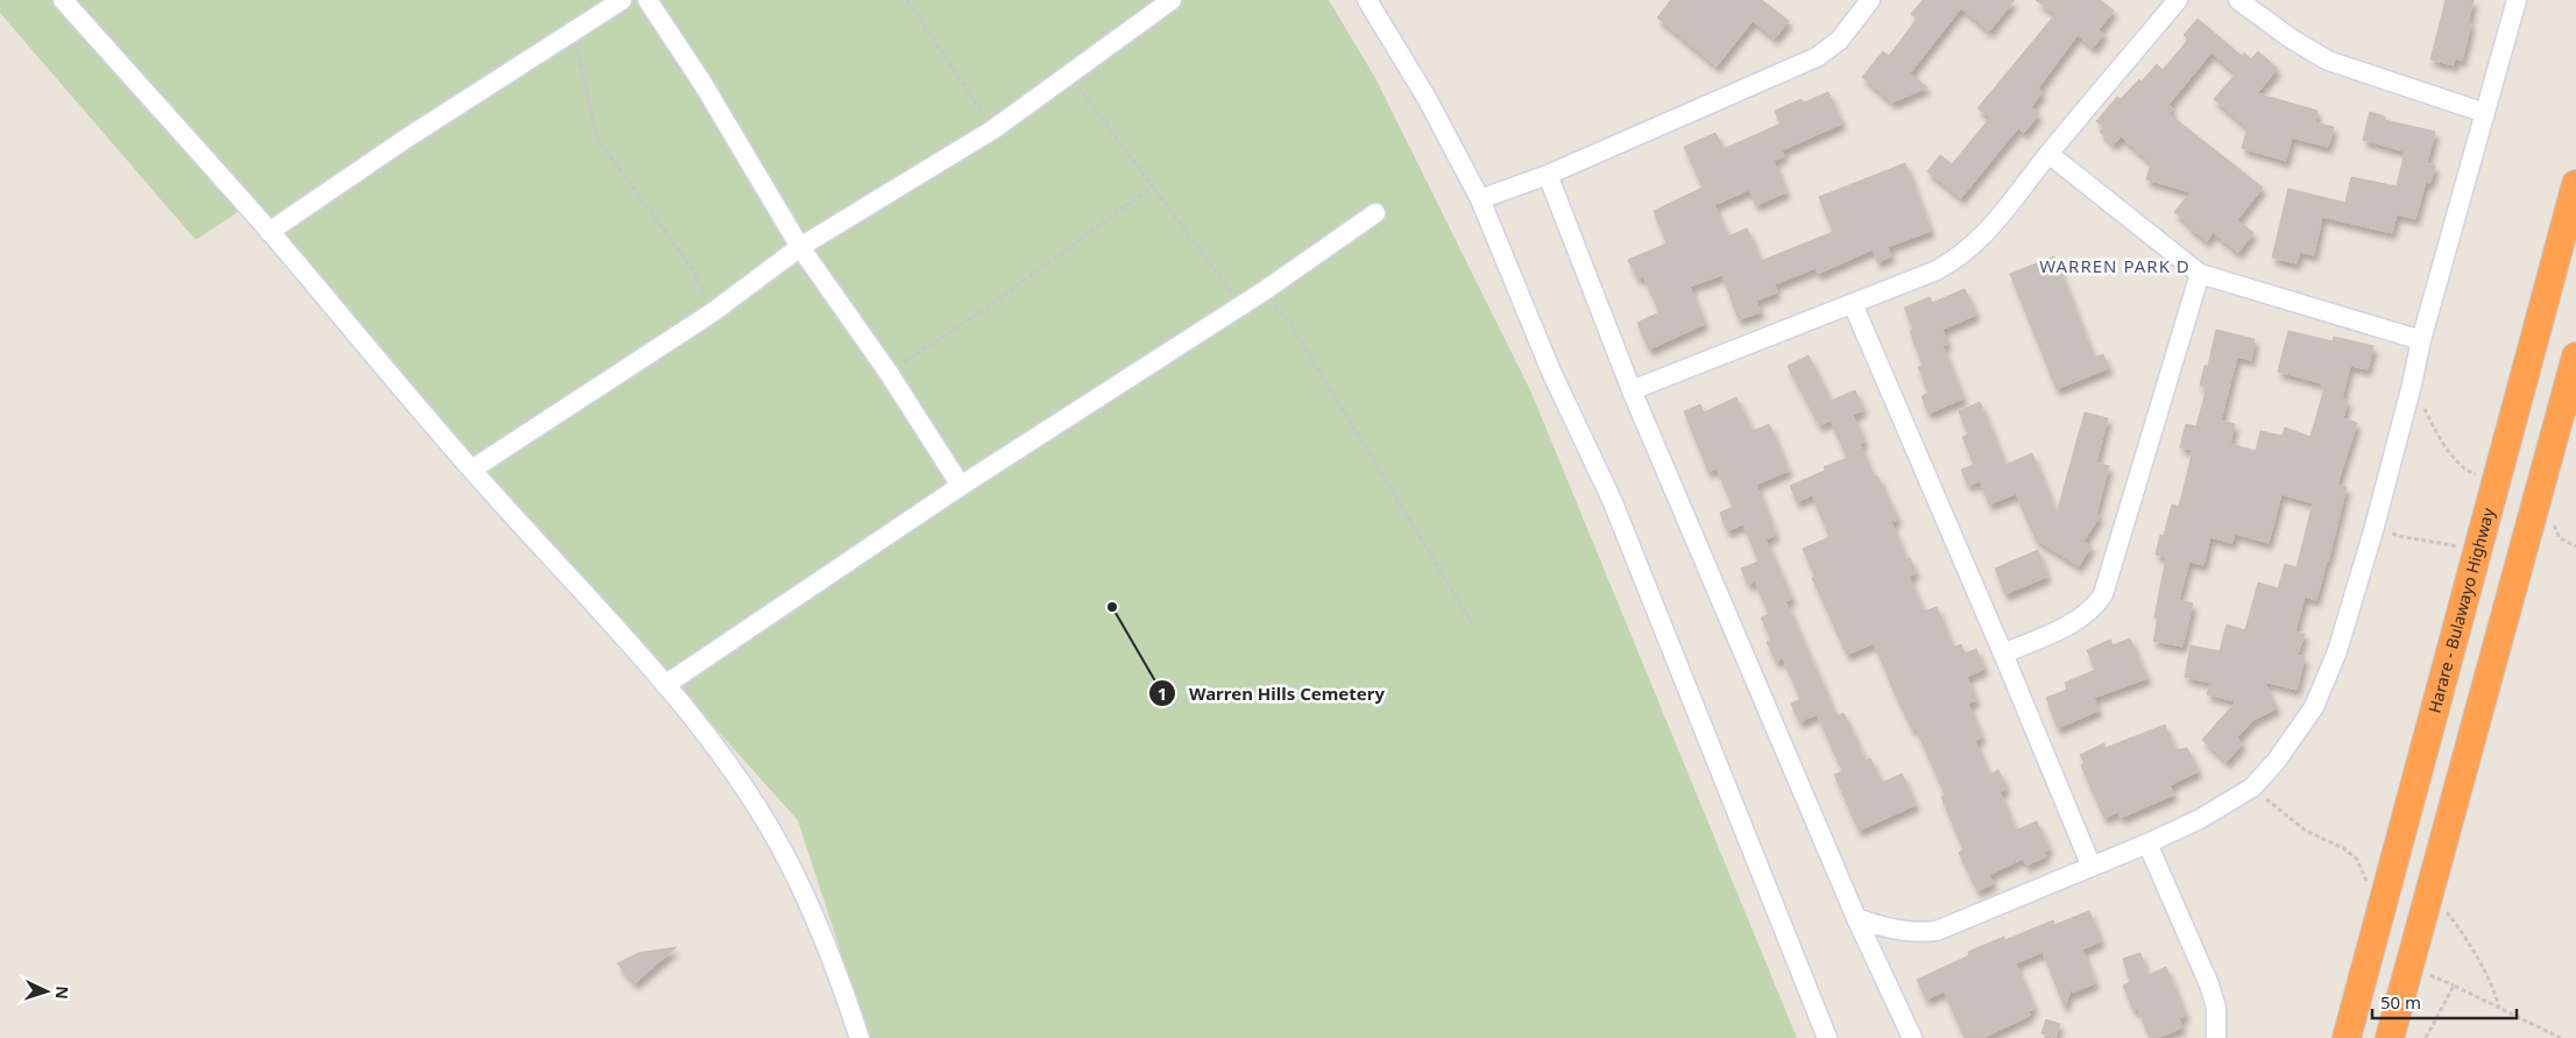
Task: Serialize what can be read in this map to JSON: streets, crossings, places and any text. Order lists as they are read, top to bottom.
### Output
{
  "streets": {
    "highway": ["Harare - Bulawayo Highway"]
  },
  "districts": ["WARREN PARK D"],
  "places": ["Warren Hills Cemetery"],
  "scale_bar": "50 m",
  "north": "right"
}
